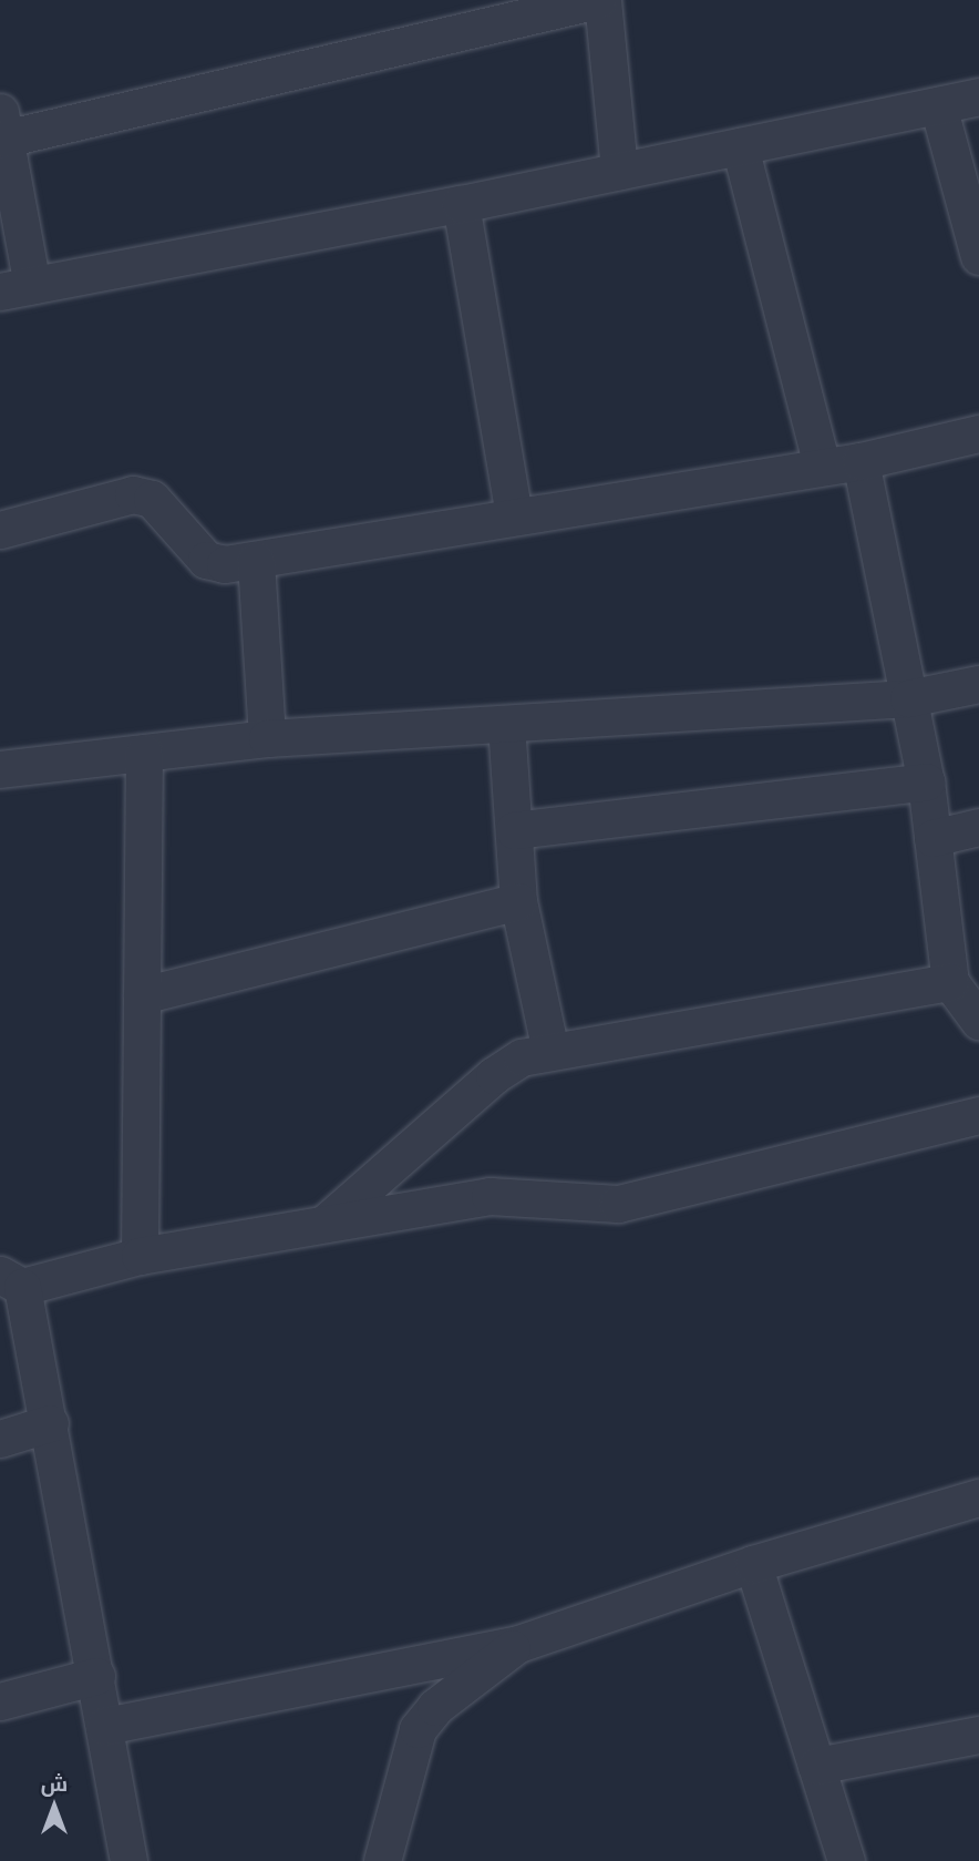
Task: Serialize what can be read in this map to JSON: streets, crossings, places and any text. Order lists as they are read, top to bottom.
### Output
{
  "north": "top"
}
